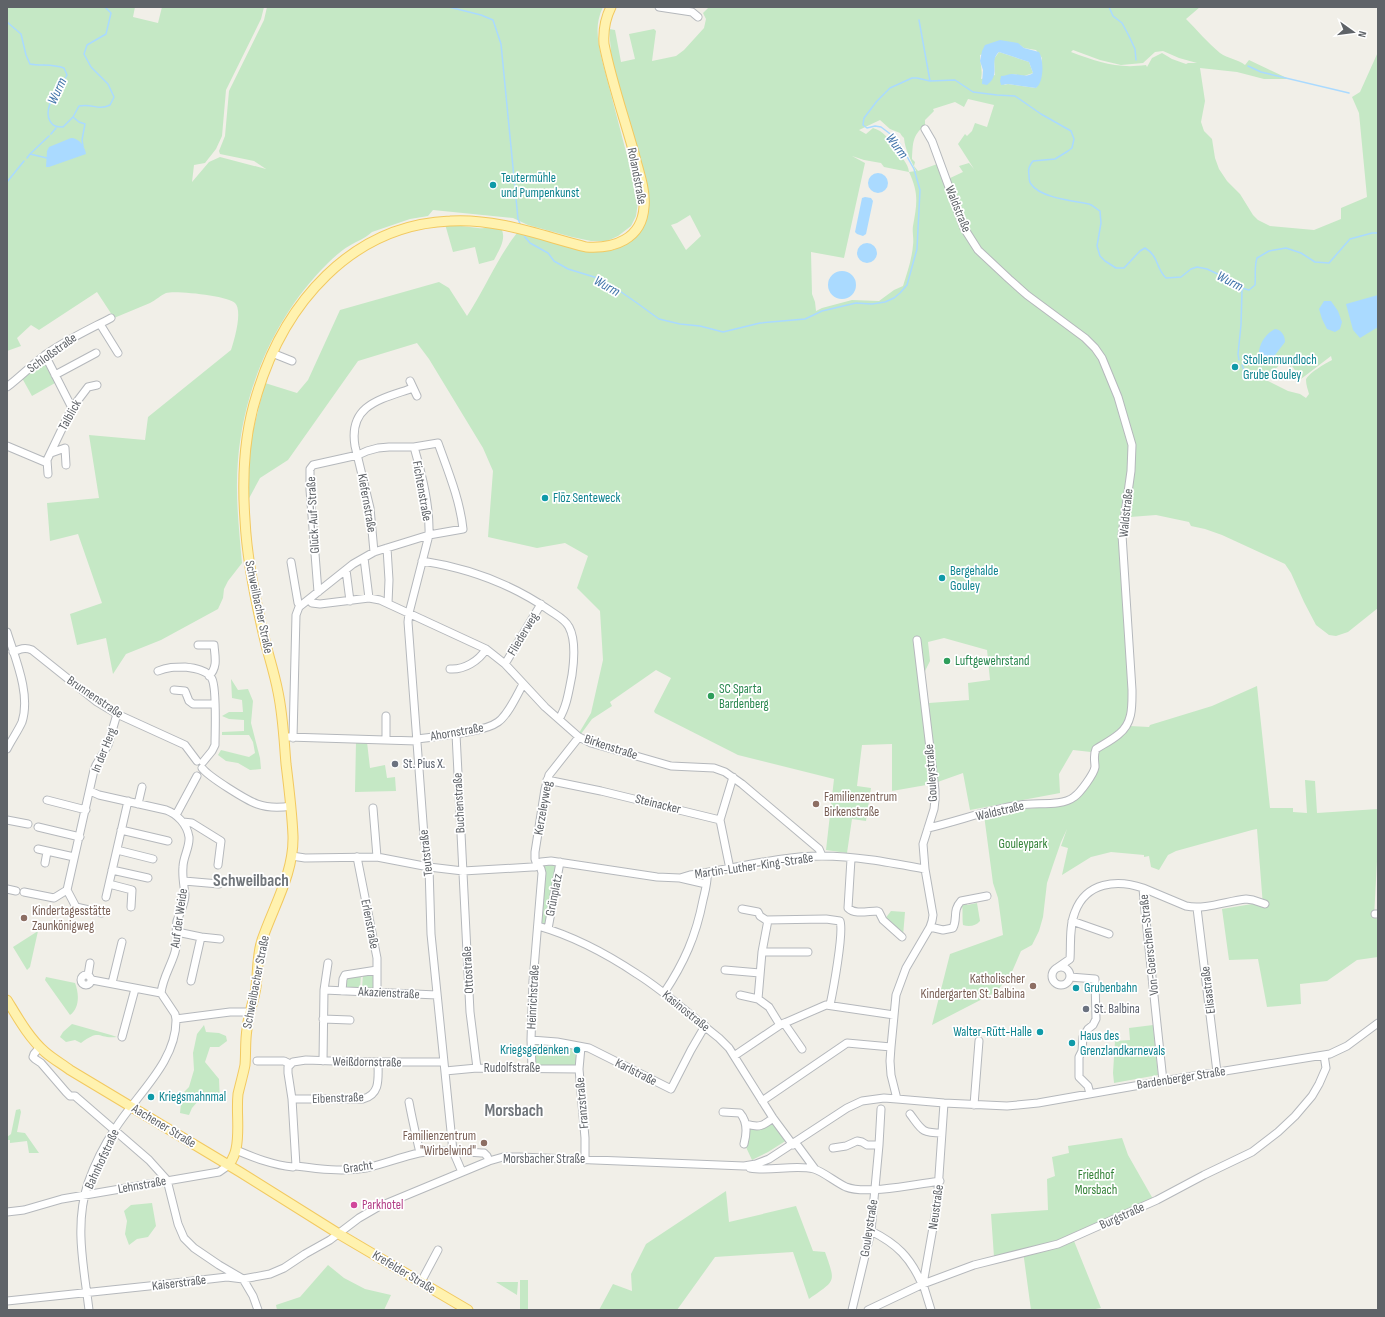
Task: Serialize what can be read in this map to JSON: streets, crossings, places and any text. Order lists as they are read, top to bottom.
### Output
{
  "streets": {
    "main road": [
      "Rolandstraße",
      "Schweilbacher Straße",
      "Aachener Straße",
      "Krefelder Straße"
    ],
    "street": [
      "Waldstraße",
      "Schloßstraße",
      "Talblick",
      "Fichtenstraße",
      "Kiefernstraße",
      "Glück-Auf-Straße",
      "Fliederweg",
      "Brunnenstraße",
      "Ahornstraße",
      "Birkenstraße",
      "In der Herg",
      "Gouleystraße",
      "Buchenstraße",
      "Steinacker",
      "Kerzeleyweg",
      "Teutstraße",
      "Martin-Luther-King-Straße",
      "Grünplatz",
      "Auf der Weide",
      "Erlenstraße",
      "Von-Goerschen-Straße",
      "Ottostraße",
      "Elisastraße",
      "Akazienstraße",
      "Heinrichstraße",
      "Kasinostraße",
      "Weißdornstraße",
      "Rudolfstraße",
      "Karlstraße",
      "Bardenberger Straße",
      "Eibenstraße",
      "Franzstraße",
      "Bahnhofstraße",
      "Morsbacher Straße",
      "Gracht",
      "Lehnstraße",
      "Neustraße",
      "Burgstraße",
      "Kaiserstraße"
    ]
  },
  "crossings": [
    ["Rolandstraße", "Schweilbacher Straße"],
    ["Waldstraße", "Gouleystraße"],
    ["Fichtenstraße", "Glück-Auf-Straße"],
    ["Fichtenstraße", "Teutstraße"],
    ["Kiefernstraße", "Glück-Auf-Straße"],
    ["Glück-Auf-Straße", "Teutstraße"],
    ["Schweilbacher Straße", "Brunnenstraße"],
    ["Schweilbacher Straße", "Ahornstraße"],
    ["Schweilbacher Straße", "Martin-Luther-King-Straße"],
    ["Schweilbacher Straße", "Aachener Straße"],
    ["Schweilbacher Straße", "Gracht"],
    ["Schweilbacher Straße", "Lehnstraße"],
    ["Fliederweg", "Birkenstraße"],
    ["Brunnenstraße", "In der Herg"],
    ["Ahornstraße", "Birkenstraße"],
    ["Ahornstraße", "Buchenstraße"],
    ["Ahornstraße", "Teutstraße"],
    ["Birkenstraße", "Kerzeleyweg"],
    ["Birkenstraße", "Teutstraße"],
    ["Birkenstraße", "Martin-Luther-King-Straße"],
    ["In der Herg", "Auf der Weide"],
    ["Gouleystraße", "Martin-Luther-King-Straße"],
    ["Gouleystraße", "Bardenberger Straße"],
    ["Gouleystraße", "Morsbacher Straße"],
    ["Buchenstraße", "Martin-Luther-King-Straße"],
    ["Buchenstraße", "Ottostraße"],
    ["Steinacker", "Kerzeleyweg"],
    ["Kerzeleyweg", "Martin-Luther-King-Straße"],
    ["Kerzeleyweg", "Grünplatz"],
    ["Teutstraße", "Martin-Luther-King-Straße"],
    ["Teutstraße", "Akazienstraße"],
    ["Teutstraße", "Weißdornstraße"],
    ["Teutstraße", "Rudolfstraße"],
    ["Teutstraße", "Morsbacher Straße"],
    ["Teutstraße", "Gracht"],
    ["Martin-Luther-King-Straße", "Grünplatz"],
    ["Martin-Luther-King-Straße", "Erlenstraße"],
    ["Martin-Luther-King-Straße", "Ottostraße"],
    ["Grünplatz", "Heinrichstraße"],
    ["Grünplatz", "Kasinostraße"],
    ["Erlenstraße", "Akazienstraße"],
    ["Von-Goerschen-Straße", "Elisastraße"],
    ["Von-Goerschen-Straße", "Bardenberger Straße"],
    ["Ottostraße", "Rudolfstraße"],
    ["Elisastraße", "Bardenberger Straße"],
    ["Heinrichstraße", "Kasinostraße"],
    ["Heinrichstraße", "Rudolfstraße"],
    ["Heinrichstraße", "Karlstraße"],
    ["Kasinostraße", "Karlstraße"],
    ["Kasinostraße", "Bardenberger Straße"],
    ["Kasinostraße", "Morsbacher Straße"],
    ["Weißdornstraße", "Eibenstraße"],
    ["Rudolfstraße", "Franzstraße"],
    ["Karlstraße", "Franzstraße"],
    ["Bardenberger Straße", "Morsbacher Straße"],
    ["Bardenberger Straße", "Neustraße"],
    ["Bardenberger Straße", "Burgstraße"],
    ["Franzstraße", "Morsbacher Straße"],
    ["Aachener Straße", "Bahnhofstraße"],
    ["Aachener Straße", "Morsbacher Straße"],
    ["Aachener Straße", "Lehnstraße"],
    ["Aachener Straße", "Krefelder Straße"],
    ["Aachener Straße", "Kaiserstraße"],
    ["Bahnhofstraße", "Lehnstraße"],
    ["Bahnhofstraße", "Kaiserstraße"],
    ["Morsbacher Straße", "Gracht"],
    ["Morsbacher Straße", "Neustraße"],
    ["Morsbacher Straße", "Krefelder Straße"],
    ["Morsbacher Straße", "Kaiserstraße"],
    ["Neustraße", "Burgstraße"],
    ["Krefelder Straße", "Kaiserstraße"]
  ],
  "districts": ["Schweilbach", "Morsbach"],
  "water": ["Wurm"],
  "parks": ["Gouleypark", "Friedhof Morsbach"],
  "places": [
    "Teutermühle und Pumpenkunst",
    "Stollenmundloch Grube Gouley",
    "Flöz Senteweck",
    "Bergehalde Gouley",
    "Luftgewehrstand",
    "SC Sparta Bardenberg",
    "St. Pius X.",
    "Familienzentrum Birkenstraße",
    "Kindertagesstätte Zaunkönigweg",
    "Katholischer Kindergarten St. Balbina",
    "Grubenbahn",
    "St. Balbina",
    "Walter-Rütt-Halle",
    "Haus des Grenzlandkarnevals",
    "Kriegsgedenken",
    "Kriegsmahnmal",
    "Familienzentrum \"Wirbelwind\"",
    "Parkhotel"
  ],
  "north": "right"
}
